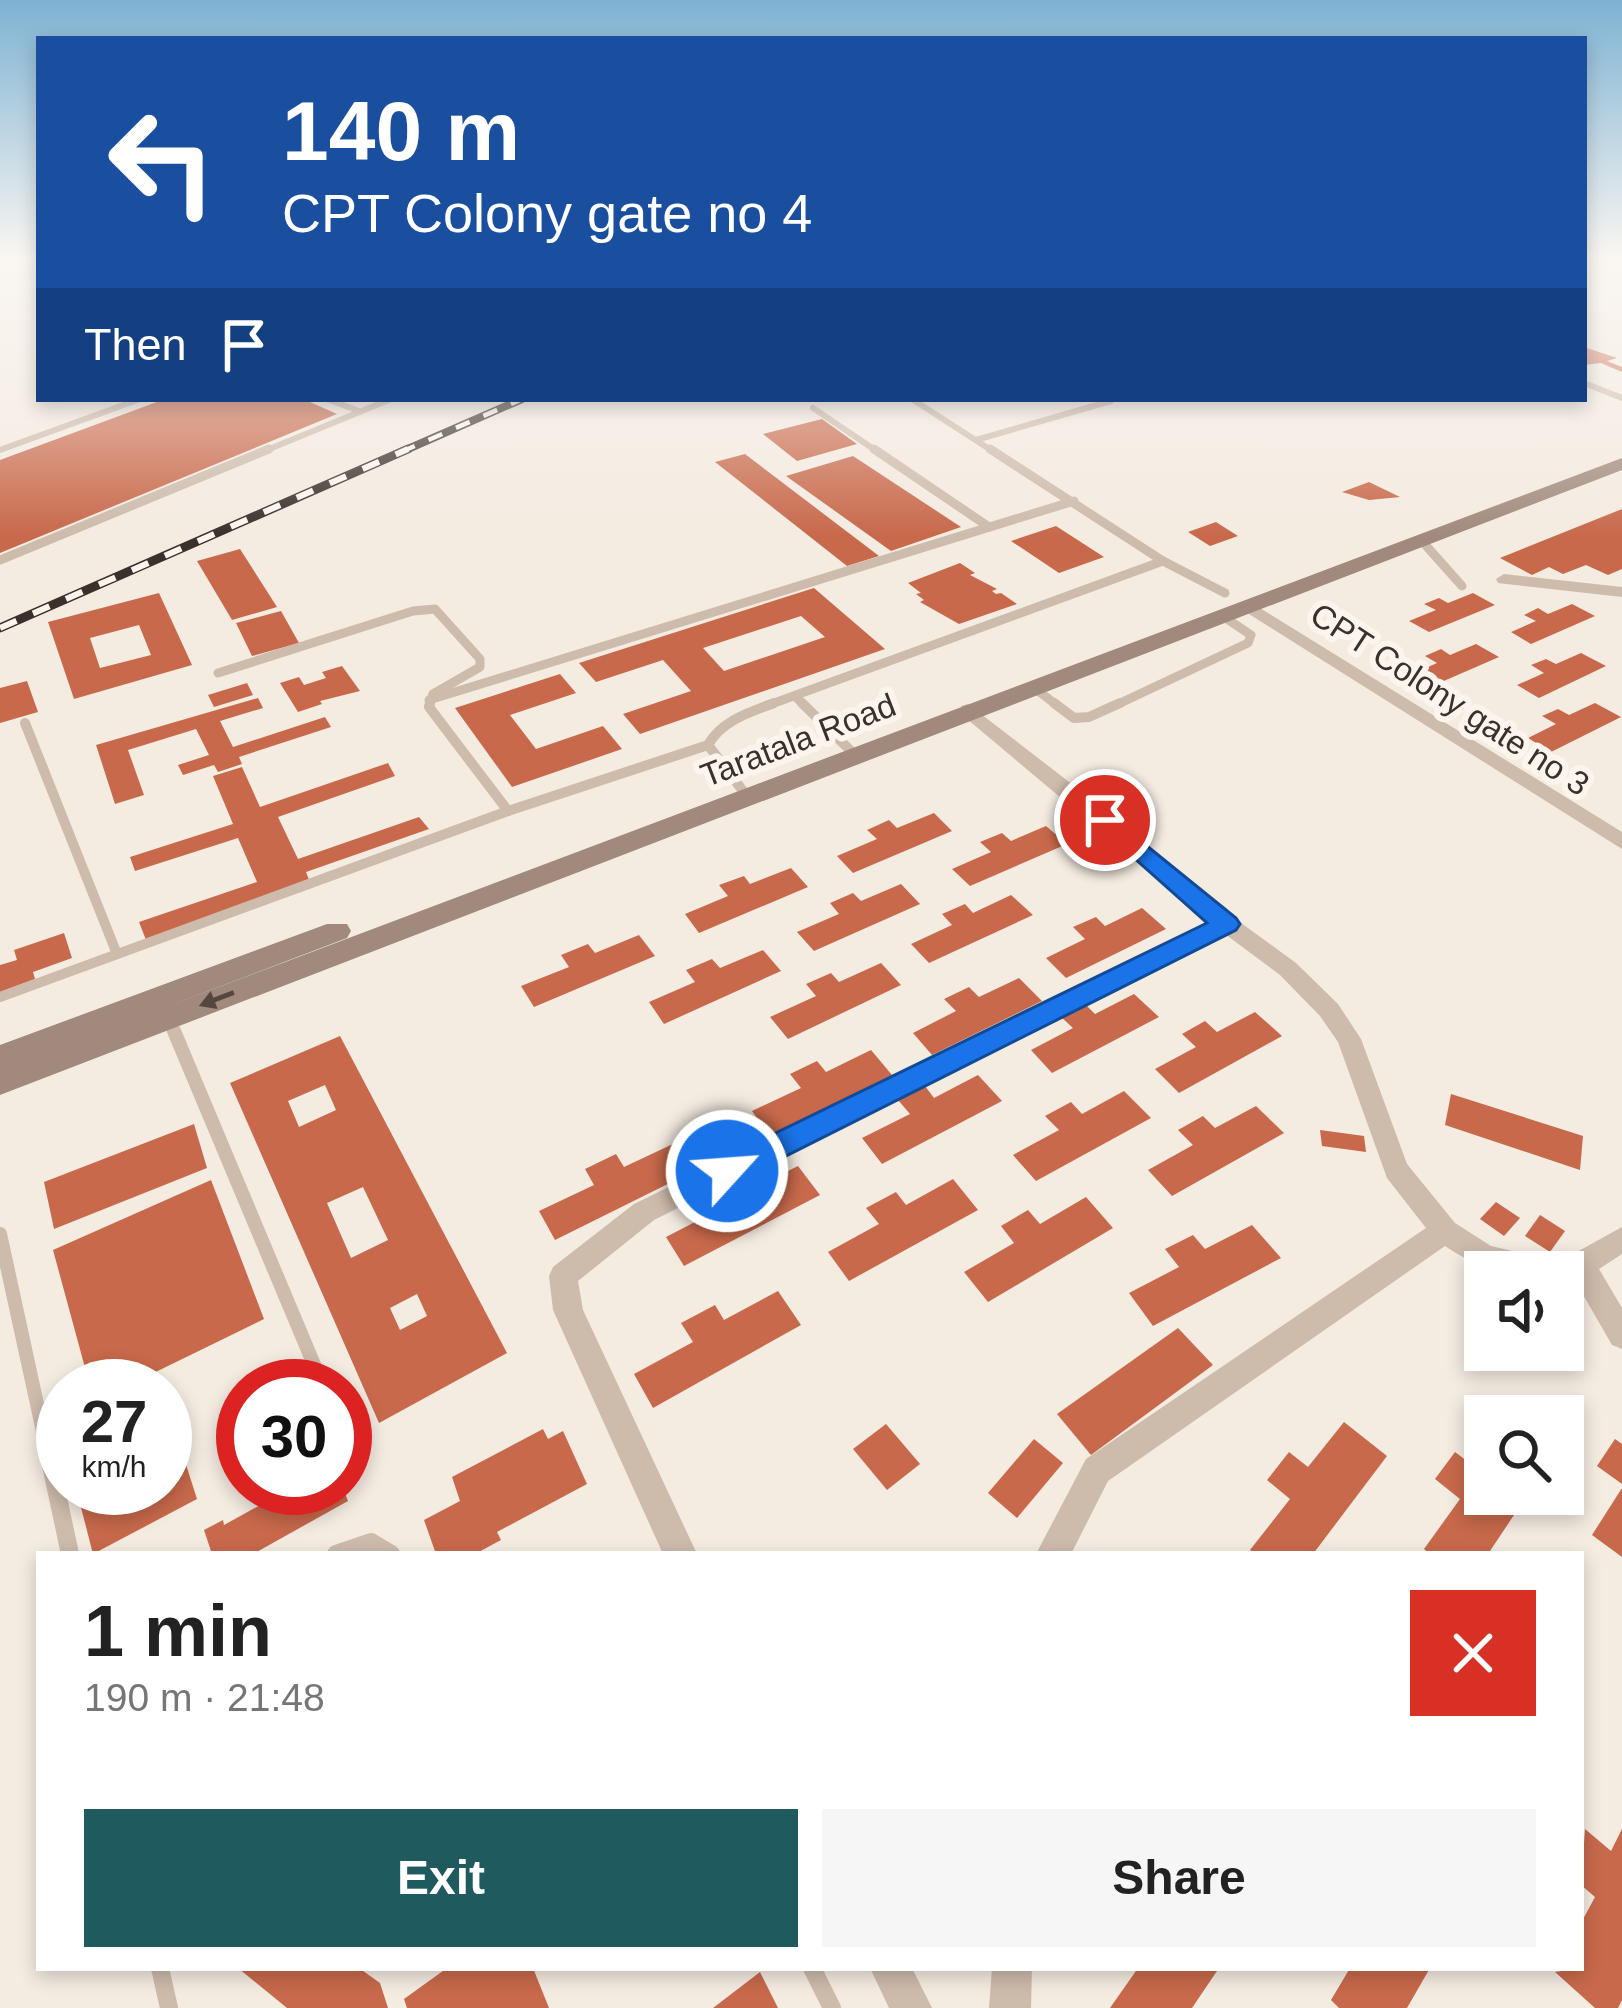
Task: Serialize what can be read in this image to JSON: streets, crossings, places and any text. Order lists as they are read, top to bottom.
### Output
{
  "streets": {
    "main road": ["Taratala Road"],
    "street": ["CPT Colony gate no 3"]
  },
  "crossings": [
    ["CPT Colony gate no 3", "Taratala Road"]
  ],
  "page": {
    "turn": ["140 m", "CPT Colony gate no 4"],
    "then": "Then",
    "speed": "27 km/h",
    "limit": "30",
    "heading": ["1 min", "190 m · 21:48"],
    "buttons": ["Exit", "Share"]
  }
}
